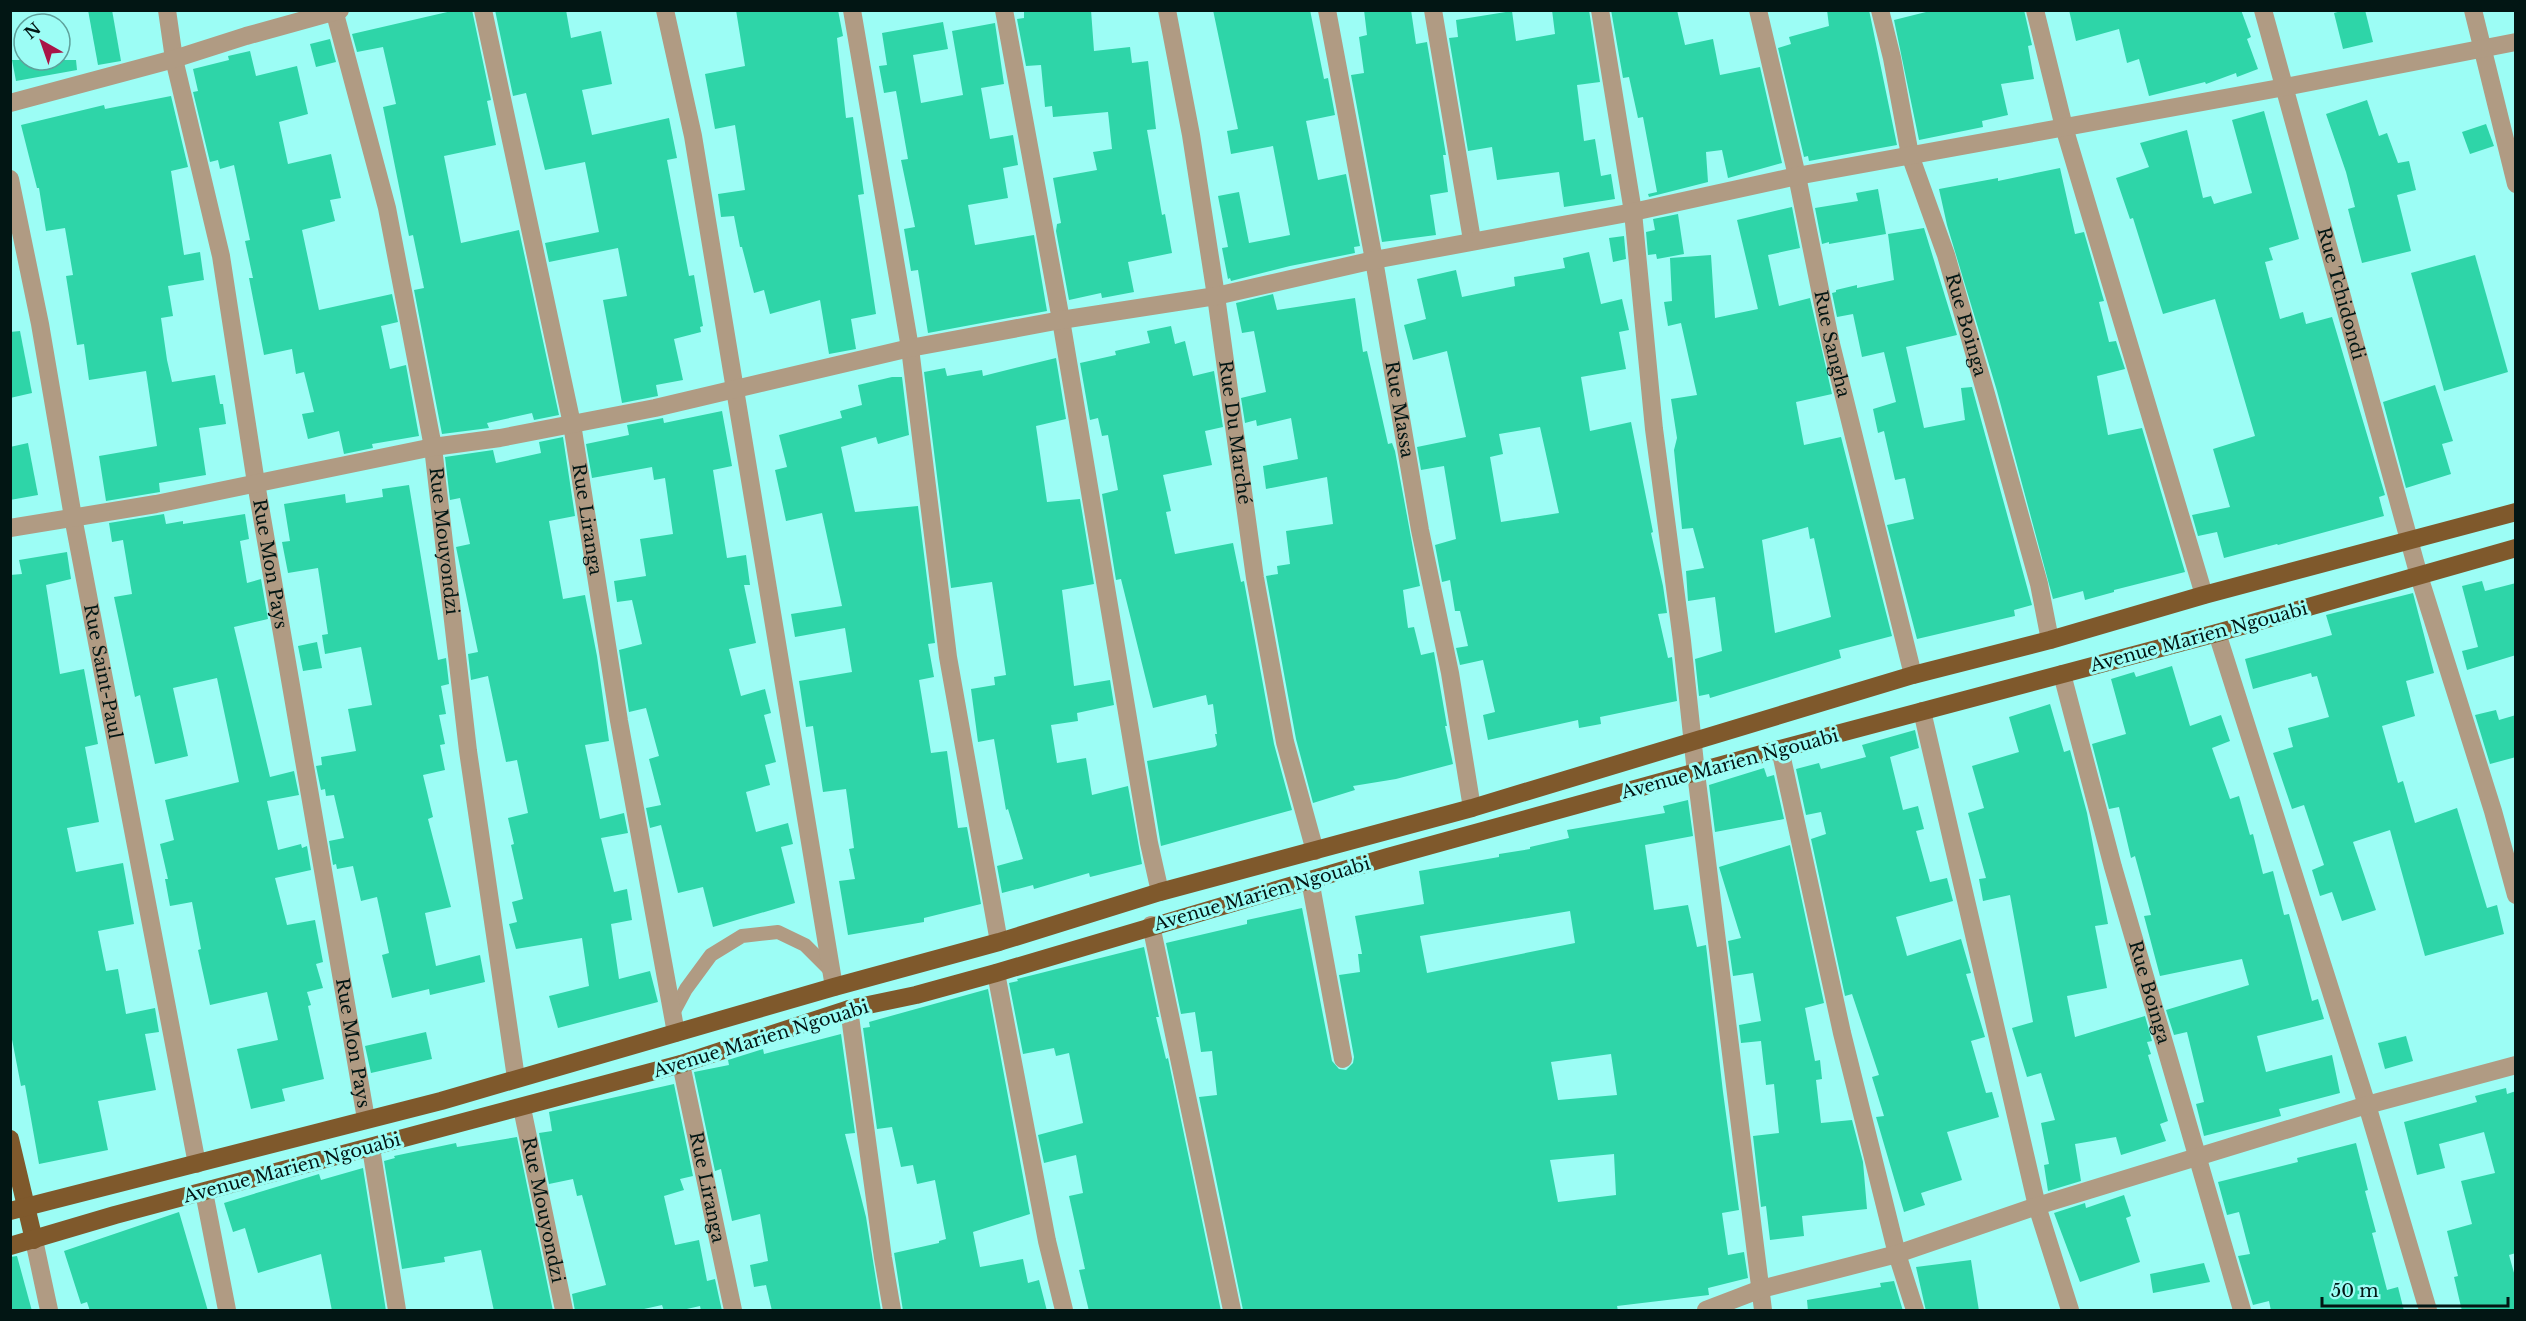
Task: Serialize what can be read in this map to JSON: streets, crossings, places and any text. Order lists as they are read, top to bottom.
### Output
{
  "streets": {
    "main road": ["Avenue Marien Ngouabi"],
    "street": [
      "Rue Tchidondi",
      "Rue Boinga",
      "Rue Sangha",
      "Rue Massa",
      "Rue Du Marché",
      "Rue Liranga",
      "Rue Mouyondzi",
      "Rue Mon Pays",
      "Rue Saint-Paul"
    ]
  },
  "crossings": [
    ["Rue Tchidondi", "Avenue Marien Ngouabi"],
    ["Rue Boinga", "Avenue Marien Ngouabi"],
    ["Rue Liranga", "Avenue Marien Ngouabi"],
    ["Rue Mouyondzi", "Avenue Marien Ngouabi"]
  ],
  "scale_bar": "50 m",
  "north": "top left"
}
